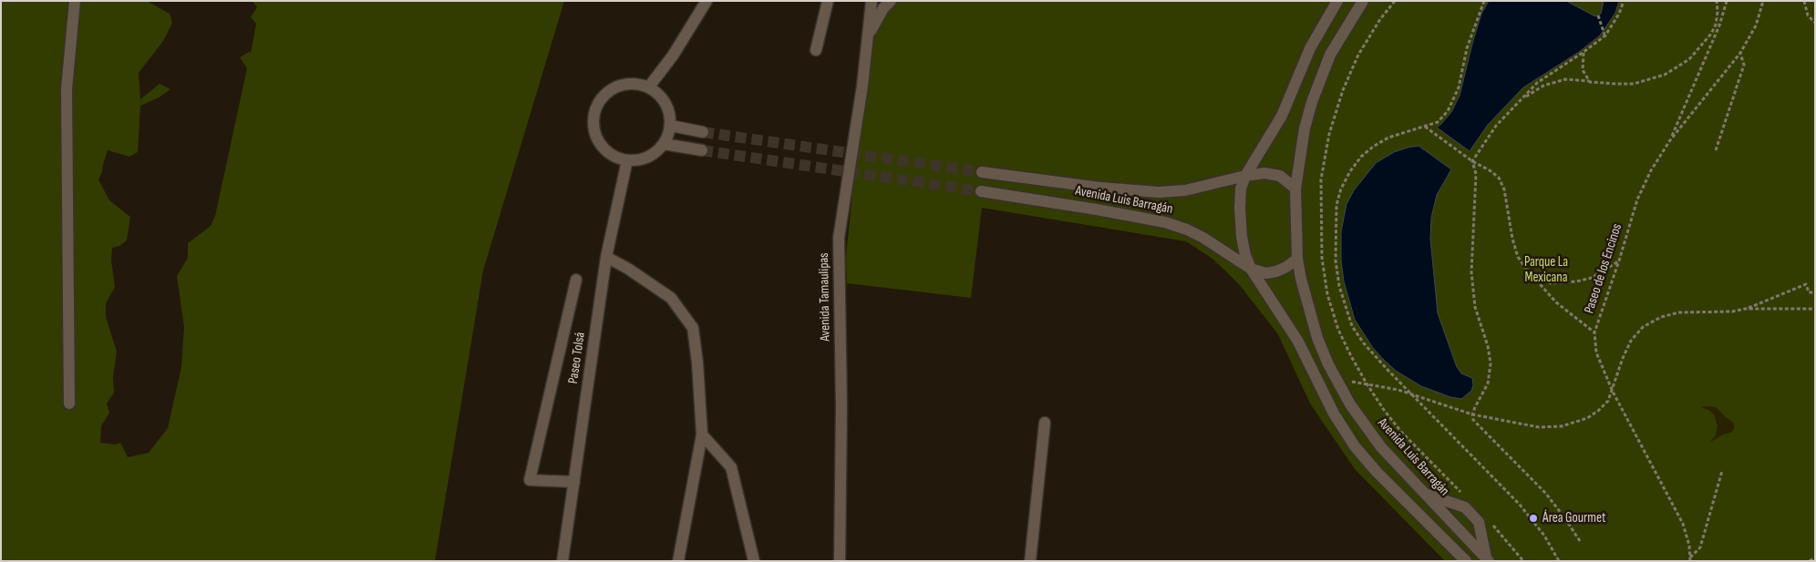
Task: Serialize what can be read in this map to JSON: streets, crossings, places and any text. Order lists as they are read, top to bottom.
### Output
{
  "streets": {
    "street": ["Avenida Luis Barragán", "Avenida Tamaulipas", "Paseo Tolsá"],
    "path": ["Paseo de los Encinos"]
  },
  "parks": ["Parque La Mexicana"],
  "places": ["Área Gourmet"]
}
